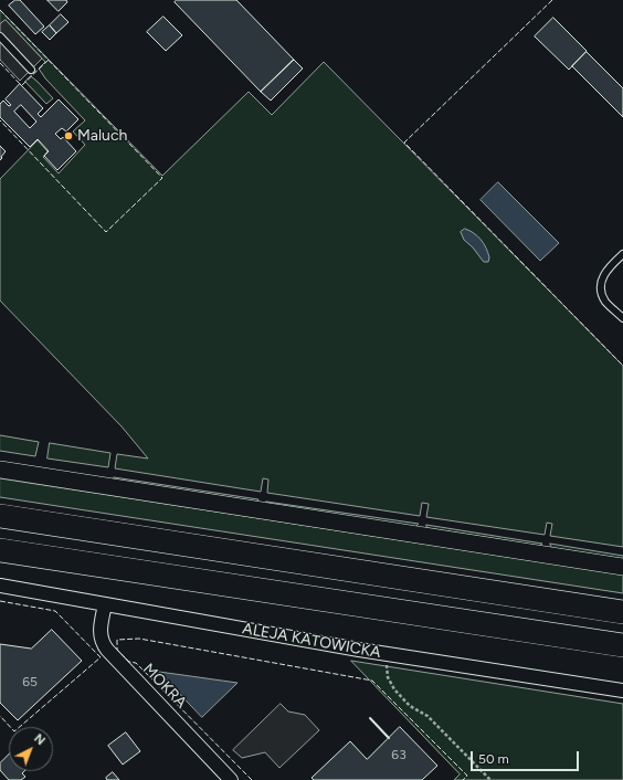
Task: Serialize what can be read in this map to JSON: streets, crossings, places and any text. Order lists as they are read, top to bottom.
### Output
{
  "streets": {
    "street": ["ALEJA KATOWICKA", "MOKRA"]
  },
  "crossings": [
    ["ALEJA KATOWICKA", "MOKRA"]
  ],
  "places": ["Maluch"],
  "house_numbers": ["65", "63"],
  "scale_bar": "50 m",
  "north": "top right"
}
